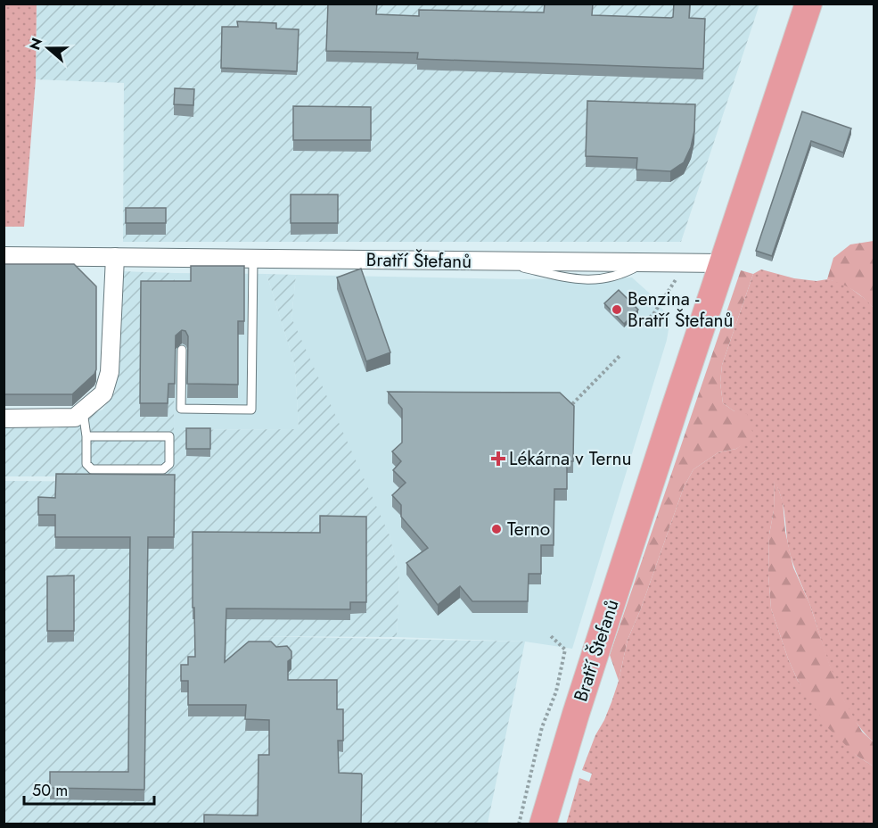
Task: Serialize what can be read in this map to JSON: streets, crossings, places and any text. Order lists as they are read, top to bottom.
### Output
{
  "streets": {
    "main road": ["Bratří Štefanů"]
  },
  "places": {
    "other": ["Benzina - Bratří Štefanů", "Terno"],
    "health": ["Lékárna v Ternu"]
  },
  "scale_bar": "50 m",
  "north": "left"
}
